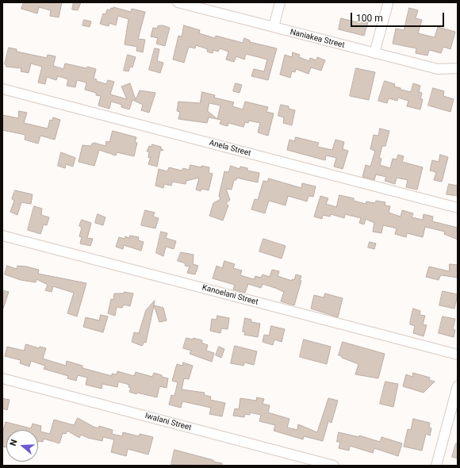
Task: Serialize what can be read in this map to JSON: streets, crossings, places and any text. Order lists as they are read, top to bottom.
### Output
{
  "streets": {
    "street": [
      "Naniakea Street",
      "Anela Street",
      "Kanoelani Street",
      "Iwalani Street"
    ]
  },
  "scale_bar": "100 m",
  "north": "left"
}
